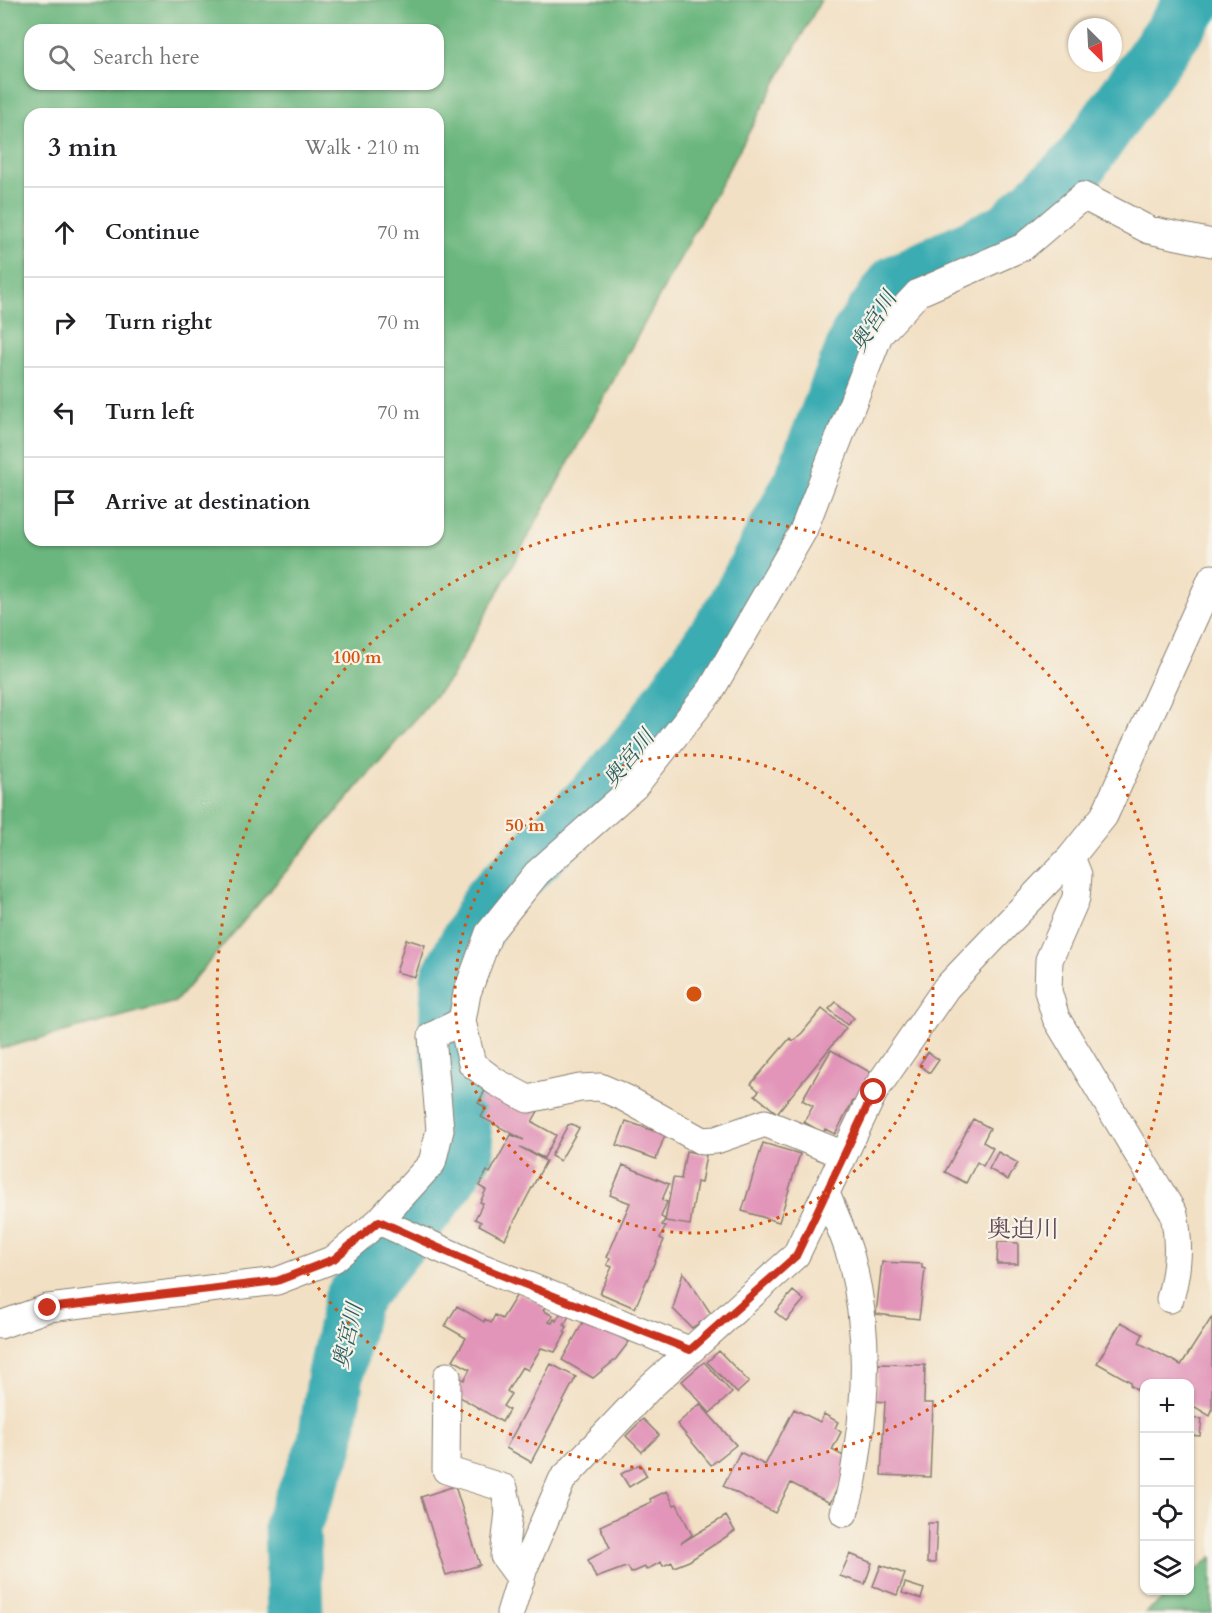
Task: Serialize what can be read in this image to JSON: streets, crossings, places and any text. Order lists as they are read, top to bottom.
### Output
{
  "districts": ["奥迫川"],
  "water": ["奥宮川"],
  "north": "bottom right",
  "page": {
    "search": "Search here",
    "heading": ["3 min", "Walk · 210 m"],
    "list": [
      ["Continue", "70 m"],
      ["Turn right", "70 m"],
      ["Turn left", "70 m"],
      "Arrive at destination"
    ],
    "map_buttons": ["+", "−"]
  },
  "rings": ["100 m", "50 m"]
}
